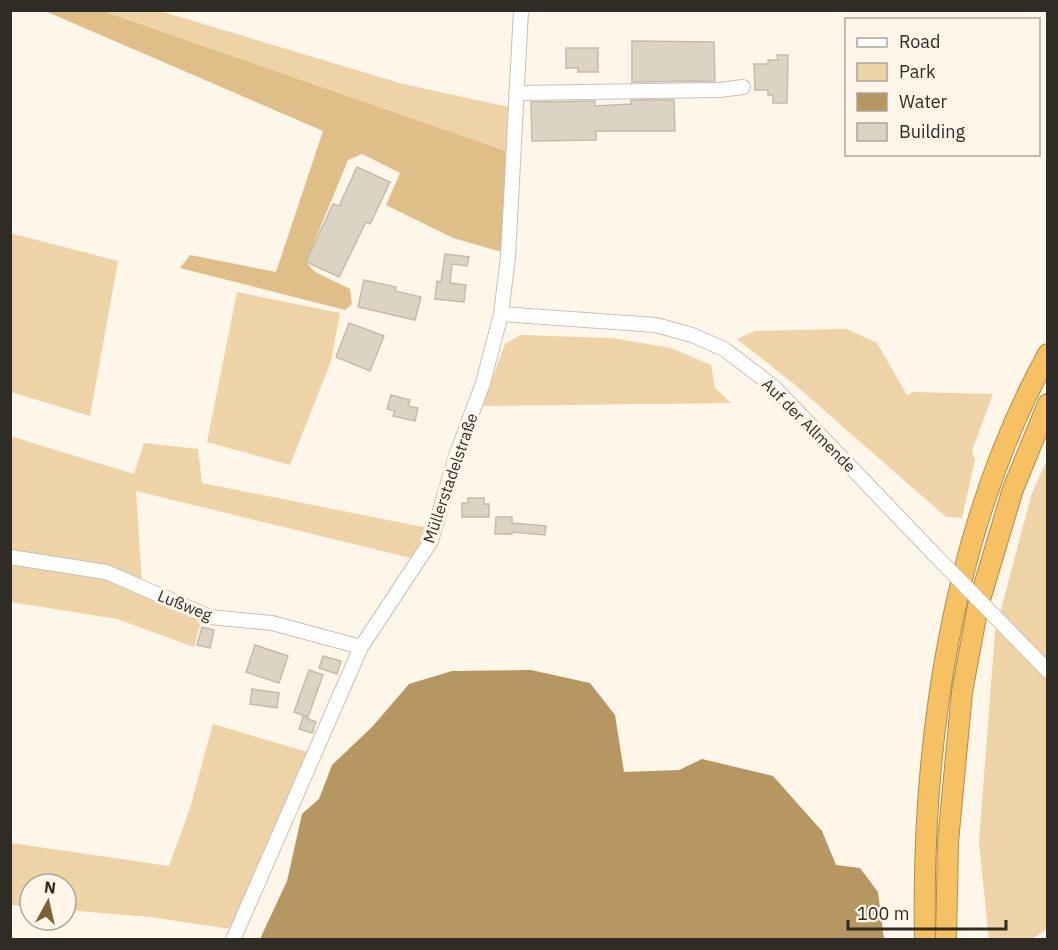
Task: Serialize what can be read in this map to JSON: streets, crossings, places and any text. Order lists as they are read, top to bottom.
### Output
{
  "streets": {
    "street": ["Auf der Allmende", "Müllerstadelstraße", "Lußweg"]
  },
  "crossings": [
    ["Auf der Allmende", "Müllerstadelstraße"],
    ["Müllerstadelstraße", "Lußweg"]
  ],
  "legend": [
    "Road",
    "Park",
    "Water",
    "Building"
  ],
  "scale_bar": "100 m",
  "north": "top"
}
